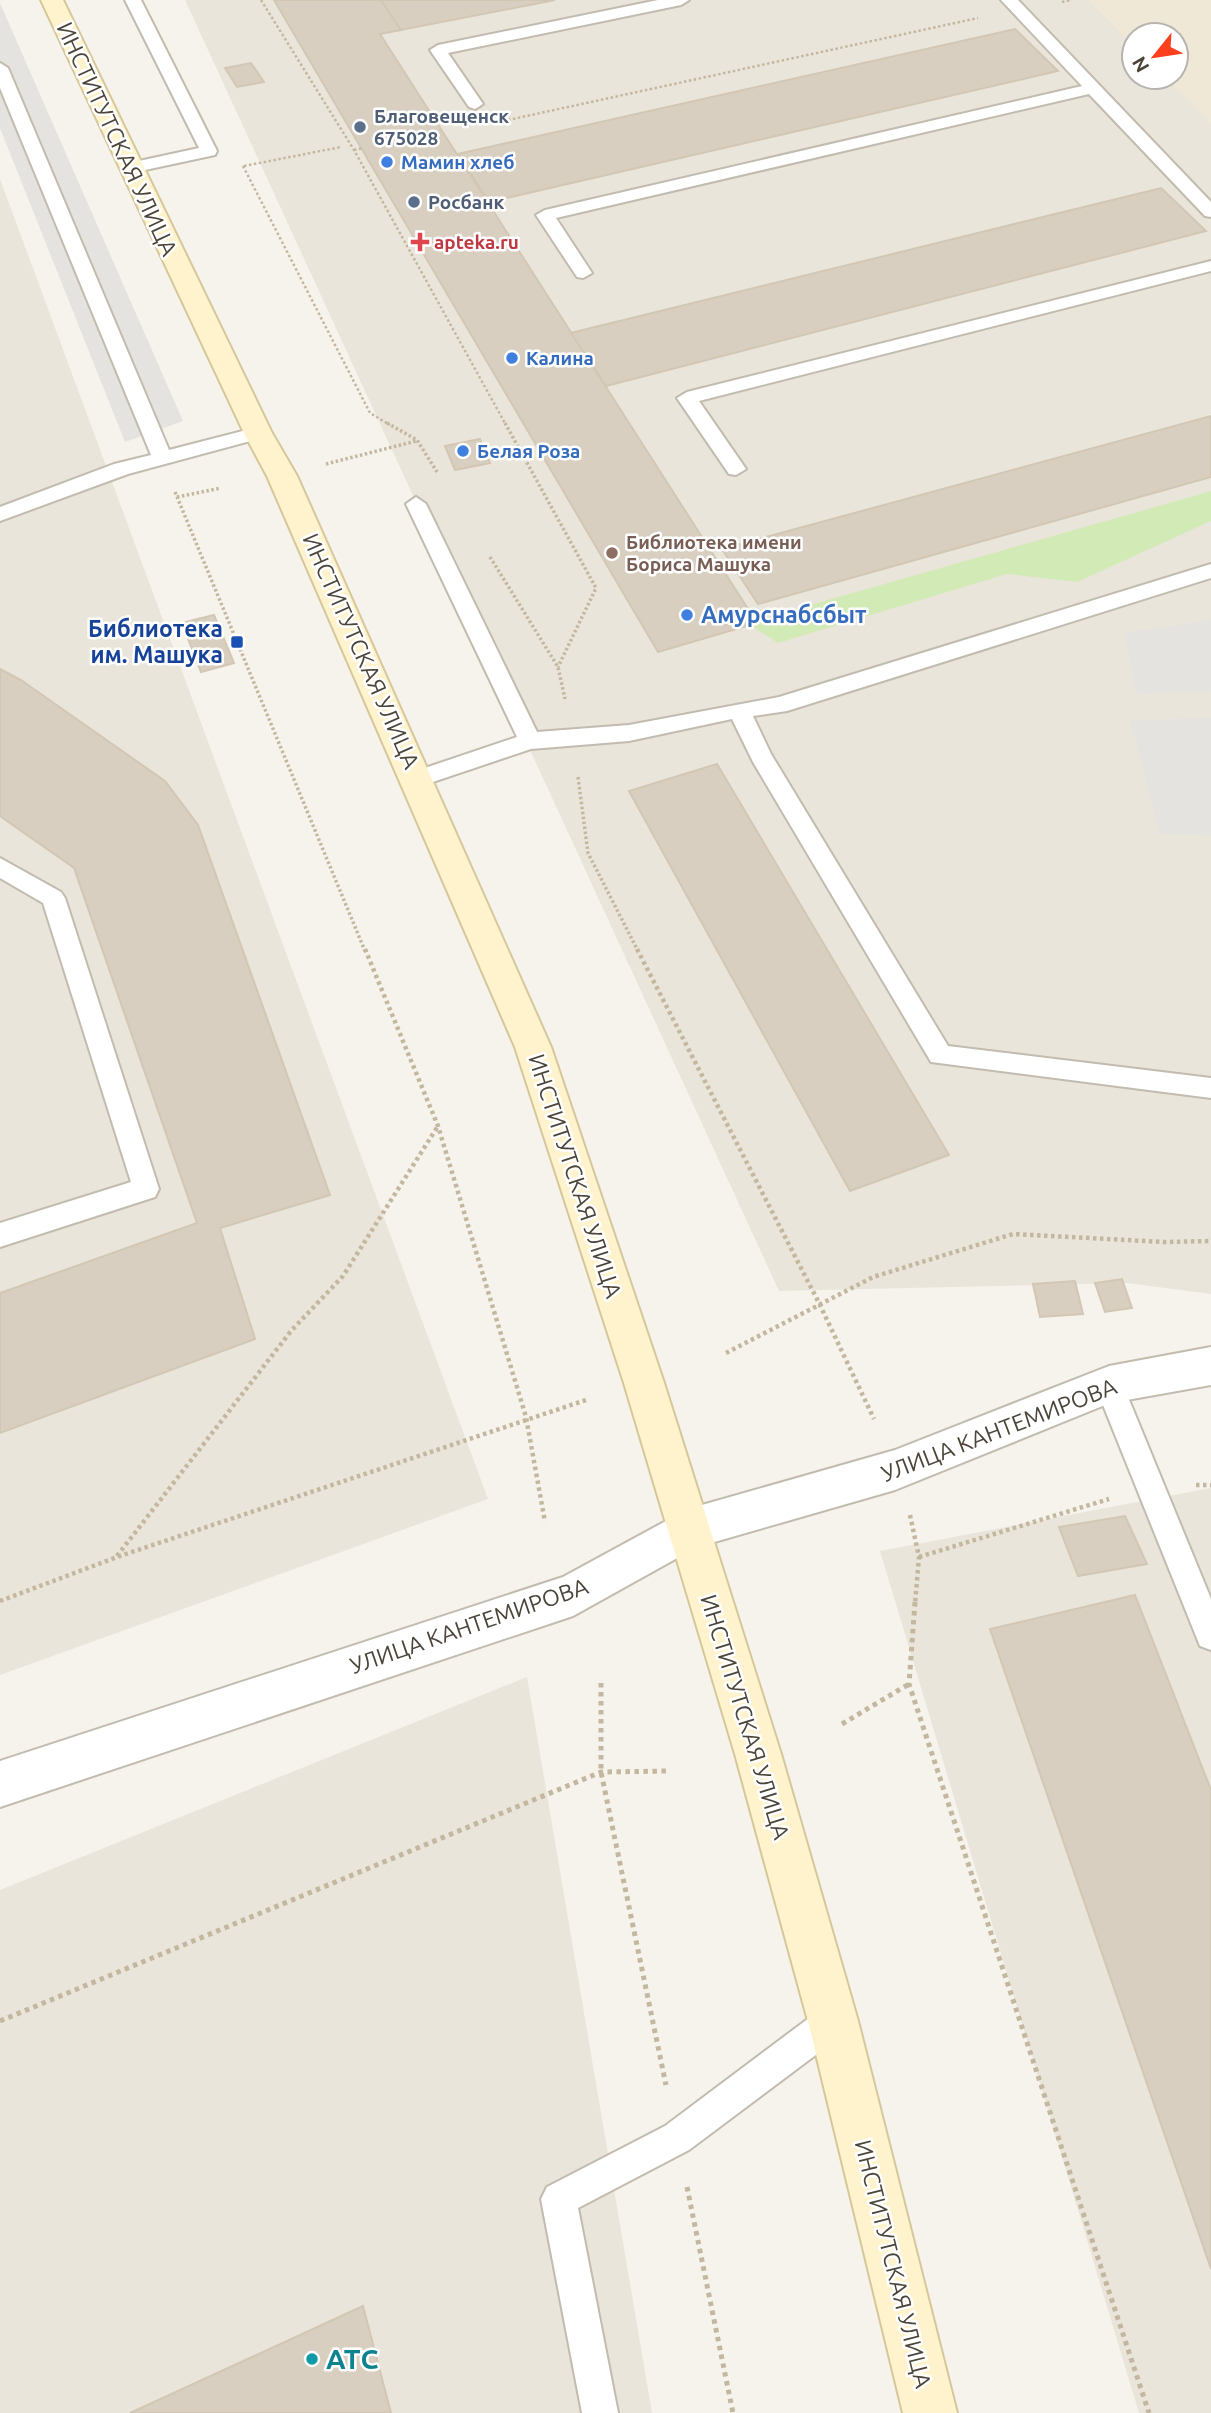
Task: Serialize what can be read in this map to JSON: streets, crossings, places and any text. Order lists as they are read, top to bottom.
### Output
{
  "streets": {
    "main road": ["ИНСТИТУТСКАЯ УЛИЦА"],
    "street": ["УЛИЦА КАНТЕМИРОВА"]
  },
  "crossings": [
    ["ИНСТИТУТСКАЯ УЛИЦА", "УЛИЦА КАНТЕМИРОВА"]
  ],
  "places": {
    "other": [
      "Благовещенск 675028",
      "Мамин хлеб",
      "Росбанк",
      "Калина",
      "Белая Роза",
      "Библиотека имени Бориса Машука",
      "Амурснабсбыт",
      "АТС"
    ],
    "health": ["apteka.ru"],
    "transit": ["Библиотека им. Машука"]
  },
  "north": "bottom left"
}
